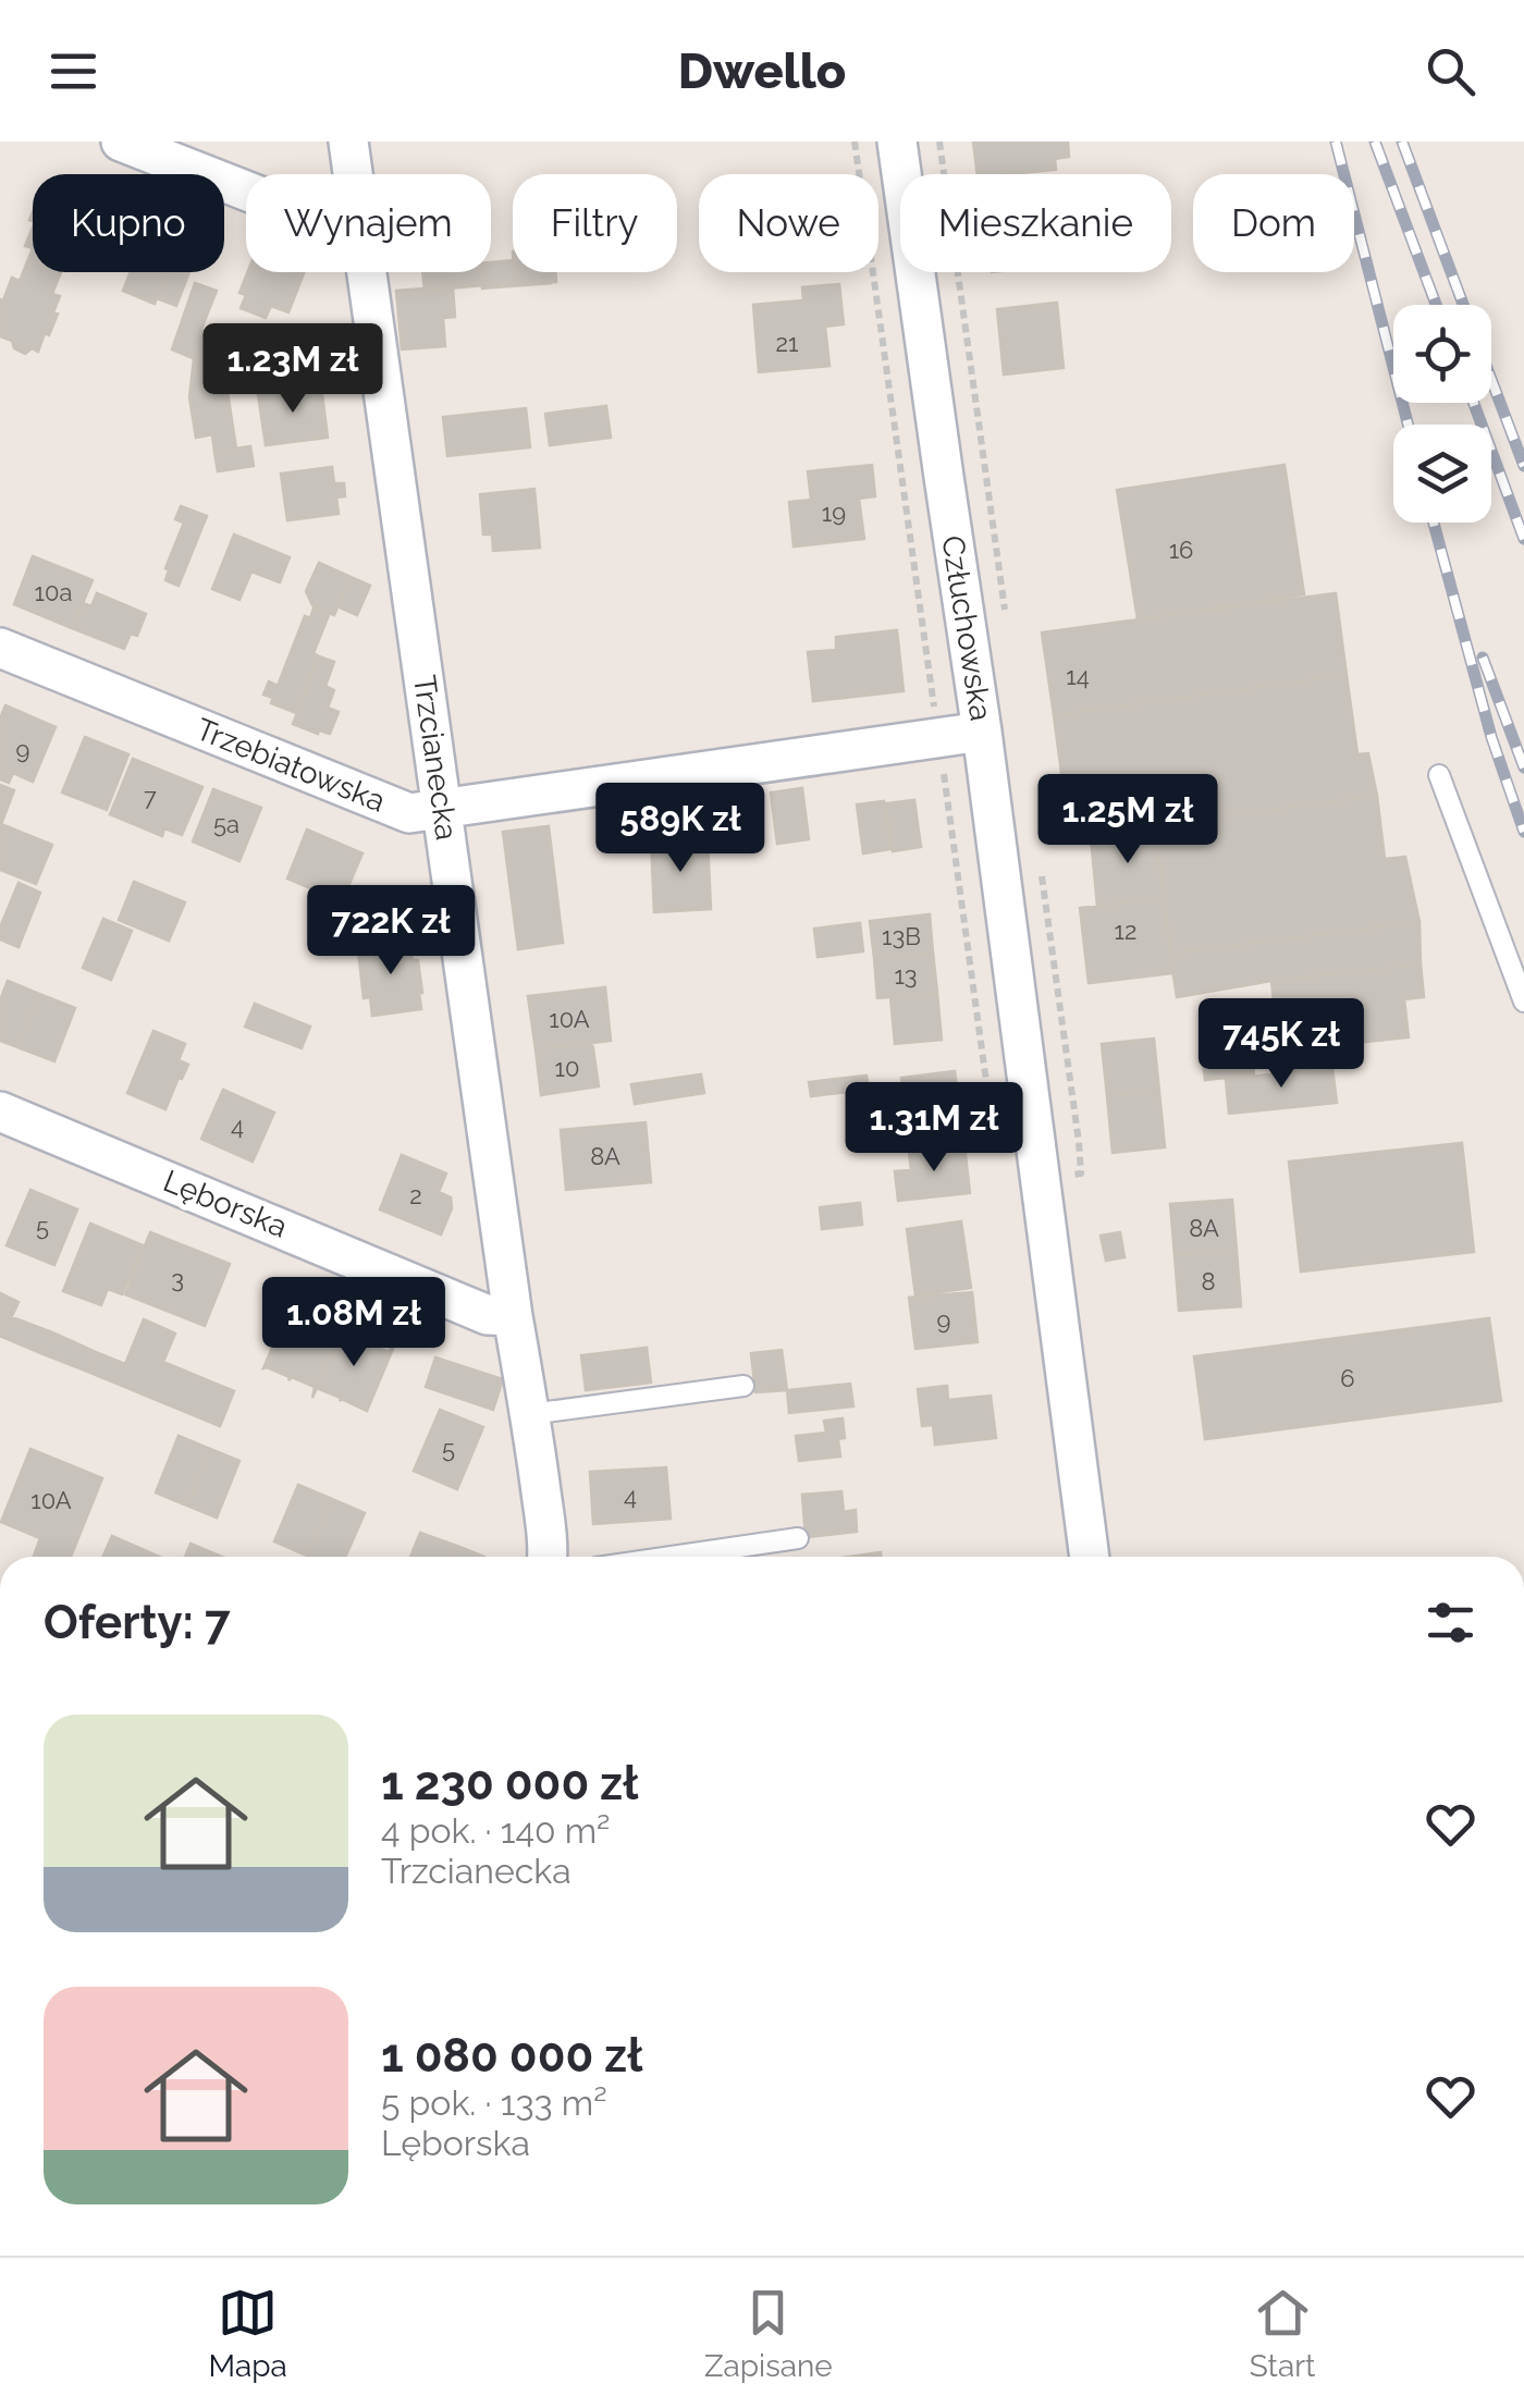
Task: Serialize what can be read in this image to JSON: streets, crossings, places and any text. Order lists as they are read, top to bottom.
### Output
{
  "streets": {
    "street": [
      "Człuchowska",
      "Trzcianecka",
      "Trzebiatowska",
      "Lęborska"
    ]
  },
  "crossings": [
    ["Człuchowska", "Trzebiatowska"],
    ["Trzcianecka", "Trzebiatowska"],
    ["Trzcianecka", "Lęborska"]
  ],
  "house_numbers": [
    "21",
    "19",
    "16",
    "10a",
    "14",
    "9",
    "7",
    "5a",
    "12",
    "13B",
    "13",
    "10A",
    "10",
    "4",
    "8A",
    "2",
    "5",
    "8A",
    "3",
    "8",
    "9",
    "6",
    "5",
    "4",
    "10A"
  ],
  "page": {
    "header": "Dwello",
    "chip": [
      "Kupno",
      "Wynajem",
      "Filtry",
      "Nowe",
      "Mieszkanie",
      "Dom"
    ],
    "price": [
      "1.23M zł",
      "1.25M zł",
      "589K zł",
      "722K zł",
      "745K zł",
      "1.31M zł",
      "1.08M zł"
    ],
    "heading": "Oferty: 7",
    "list": [
      {
        "name": "1 230 000 zł",
        "note": "4 pok. · 140 m² · Trzcianecka"
      },
      {
        "name": "1 080 000 zł",
        "note": "5 pok. · 133 m² · Lęborska"
      }
    ],
    "tabs": ["Mapa", "Zapisane", "Start"]
  }
}
